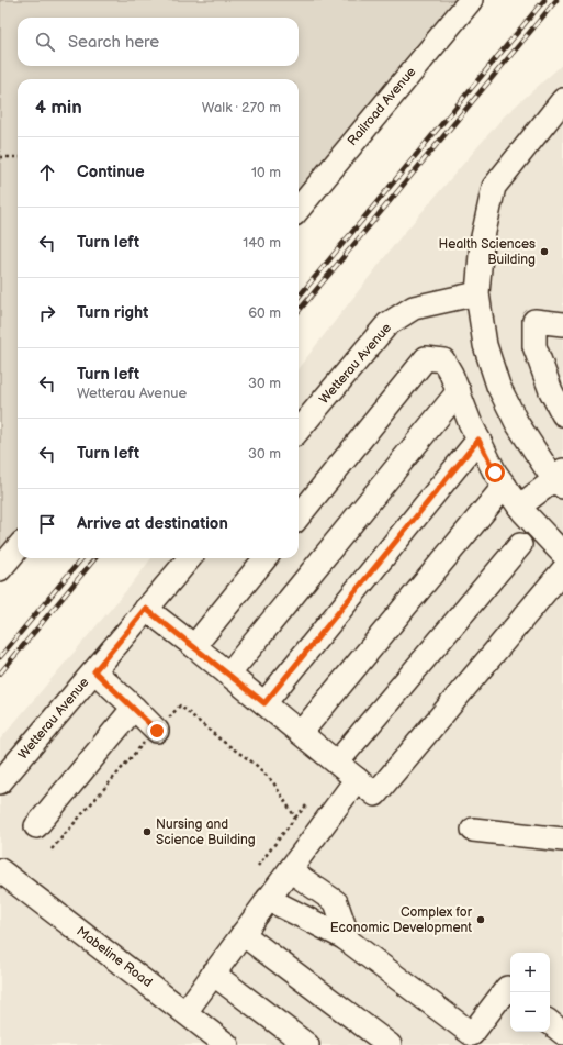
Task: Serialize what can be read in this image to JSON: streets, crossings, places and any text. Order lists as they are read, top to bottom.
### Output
{
  "streets": {
    "street": ["Railroad Avenue", "Wetterau Avenue", "Mabeline Road"]
  },
  "places": ["Health Sciences Building", "Nursing and Science Building", "Complex for Economic Development"],
  "page": {
    "search": "Search here",
    "heading": ["4 min", "Walk · 270 m"],
    "list": [
      ["Continue", "10 m"],
      ["Turn left", "140 m"],
      ["Turn right", "60 m"],
      ["Turn left", "Wetterau Avenue", "30 m"],
      ["Turn left", "30 m"],
      "Arrive at destination"
    ],
    "map_buttons": ["+", "−"]
  }
}
